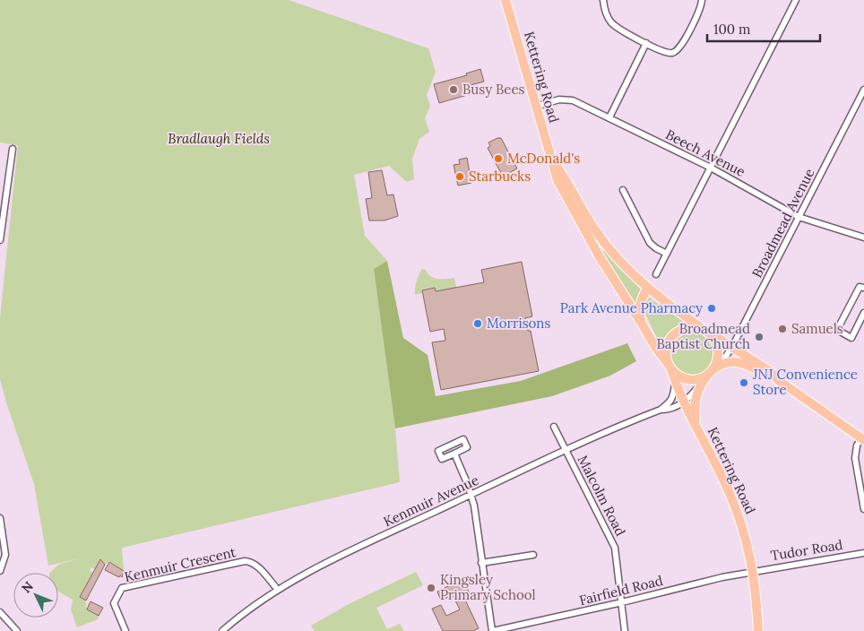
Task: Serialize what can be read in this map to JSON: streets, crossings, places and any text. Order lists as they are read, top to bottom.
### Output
{
  "streets": {
    "main road": ["Kettering Road"],
    "street": [
      "Beech Avenue",
      "Broadmead Avenue",
      "Malcolm Road",
      "Kenmuir Avenue",
      "Tudor Road",
      "Kenmuir Crescent",
      "Fairfield Road"
    ]
  },
  "crossings": [
    ["Kettering Road", "Beech Avenue"],
    ["Kettering Road", "Broadmead Avenue"],
    ["Kettering Road", "Kenmuir Avenue"],
    ["Kettering Road", "Tudor Road"],
    ["Kettering Road", "Fairfield Road"],
    ["Beech Avenue", "Broadmead Avenue"],
    ["Broadmead Avenue", "Kenmuir Avenue"],
    ["Malcolm Road", "Kenmuir Avenue"],
    ["Malcolm Road", "Fairfield Road"],
    ["Kenmuir Avenue", "Kenmuir Crescent"],
    ["Tudor Road", "Fairfield Road"]
  ],
  "parks": ["Bradlaugh Fields"],
  "places": [
    "Busy Bees",
    "McDonald's",
    "Starbucks",
    "Park Avenue Pharmacy",
    "Morrisons",
    "Samuels",
    "Broadmead Baptist Church",
    "JNJ Convenience Store",
    "Kingsley Primary School"
  ],
  "scale_bar": "100 m",
  "north": "top left"
}
